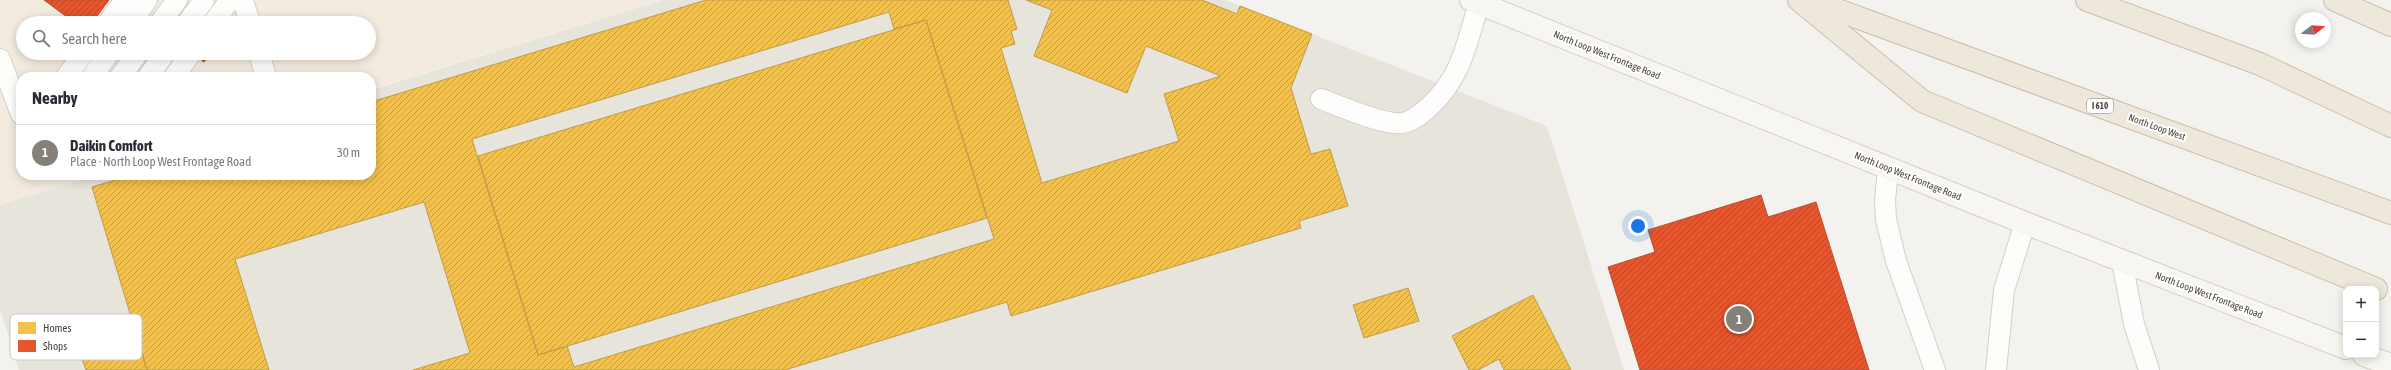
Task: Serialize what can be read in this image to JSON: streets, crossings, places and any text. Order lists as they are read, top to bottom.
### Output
{
  "streets": {
    "highway": ["I 610", "North Loop West"],
    "main road": ["North Loop West Frontage Road"]
  },
  "legend": ["Homes", "Shops"],
  "north": "right",
  "page": {
    "search": "Search here",
    "heading": "Nearby",
    "list": [
      {
        "mark": "1",
        "name": "Daikin Comfort",
        "note": "Place · North Loop West Frontage Road",
        "value": "30 m"
      }
    ],
    "map_buttons": ["+", "−"],
    "pins": "1"
  }
}
